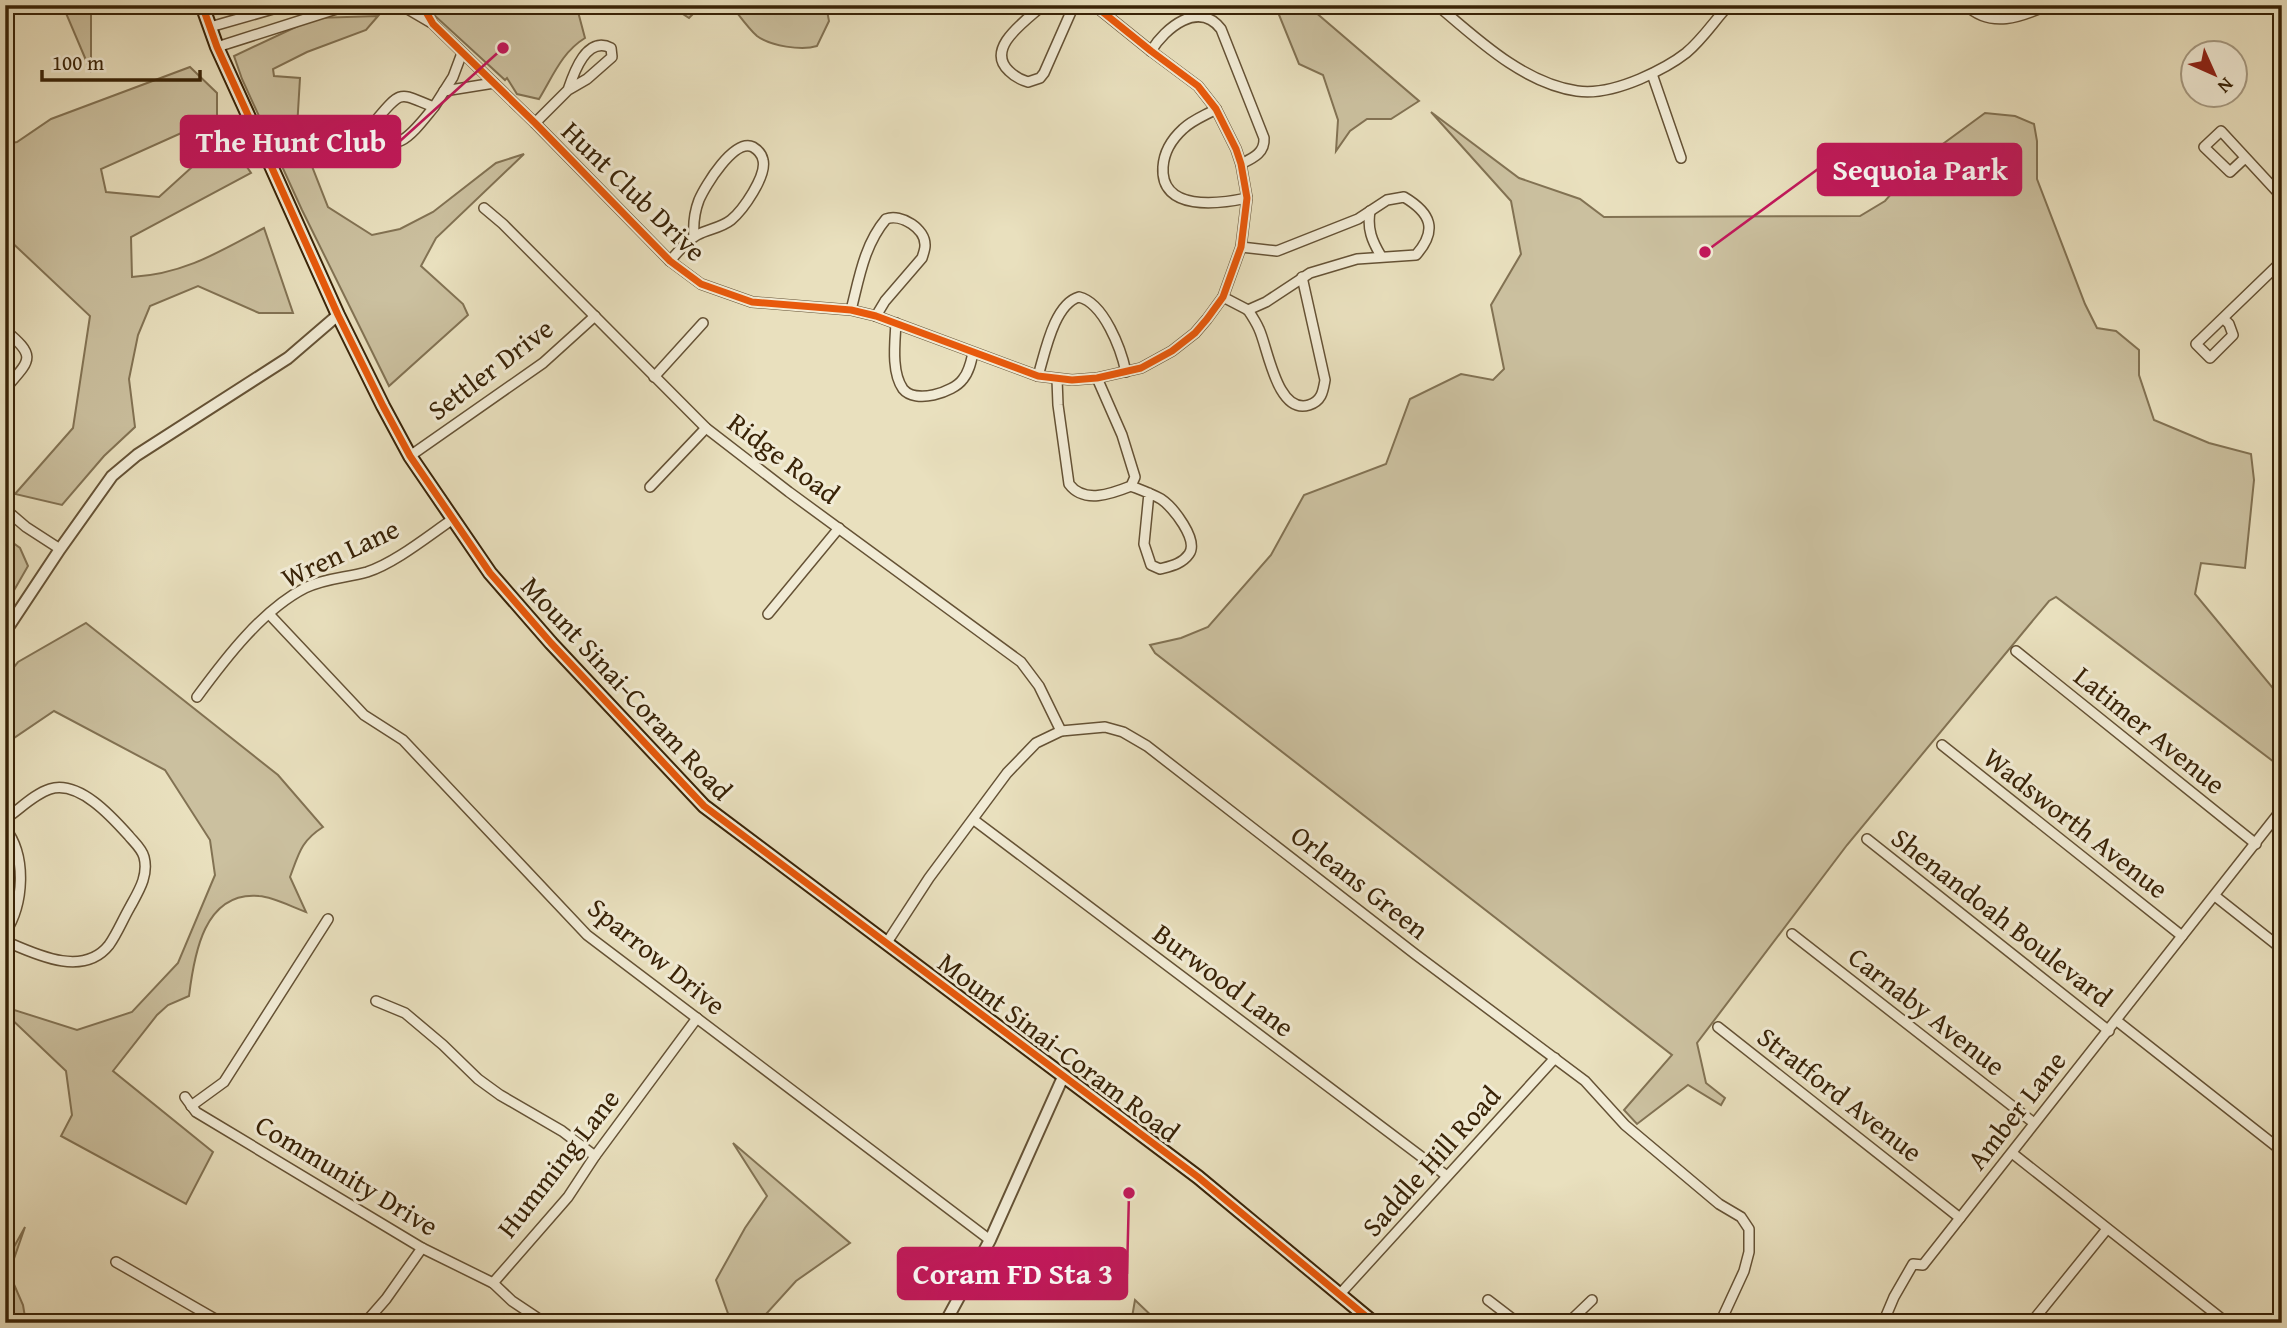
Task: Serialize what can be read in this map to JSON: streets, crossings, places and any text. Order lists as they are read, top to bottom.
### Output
{
  "streets": {
    "main road": ["Mount Sinai-Coram Road"],
    "street": [
      "Hunt Club Drive",
      "Settler Drive",
      "Ridge Road",
      "Wren Lane",
      "Latimer Avenue",
      "Wadsworth Avenue",
      "Orleans Green",
      "Shenandoah Boulevard",
      "Sparrow Drive",
      "Burwood Lane",
      "Carnaby Avenue",
      "Stratford Avenue",
      "Amber Lane",
      "Saddle Hill Road",
      "Humming Lane",
      "Community Drive"
    ]
  },
  "crossings": [
    ["Settler Drive", "Ridge Road"],
    ["Settler Drive", "Mount Sinai-Coram Road"],
    ["Ridge Road", "Orleans Green"],
    ["Wren Lane", "Mount Sinai-Coram Road"],
    ["Wren Lane", "Sparrow Drive"],
    ["Mount Sinai-Coram Road", "Orleans Green"],
    ["Mount Sinai-Coram Road", "Saddle Hill Road"],
    ["Orleans Green", "Burwood Lane"],
    ["Orleans Green", "Saddle Hill Road"],
    ["Shenandoah Boulevard", "Amber Lane"],
    ["Sparrow Drive", "Humming Lane"],
    ["Burwood Lane", "Saddle Hill Road"],
    ["Carnaby Avenue", "Amber Lane"],
    ["Stratford Avenue", "Amber Lane"],
    ["Humming Lane", "Community Drive"]
  ],
  "places": ["The Hunt Club", "Sequoia Park", "Coram FD Sta 3"],
  "scale_bar": "100 m",
  "north": "bottom right"
}
